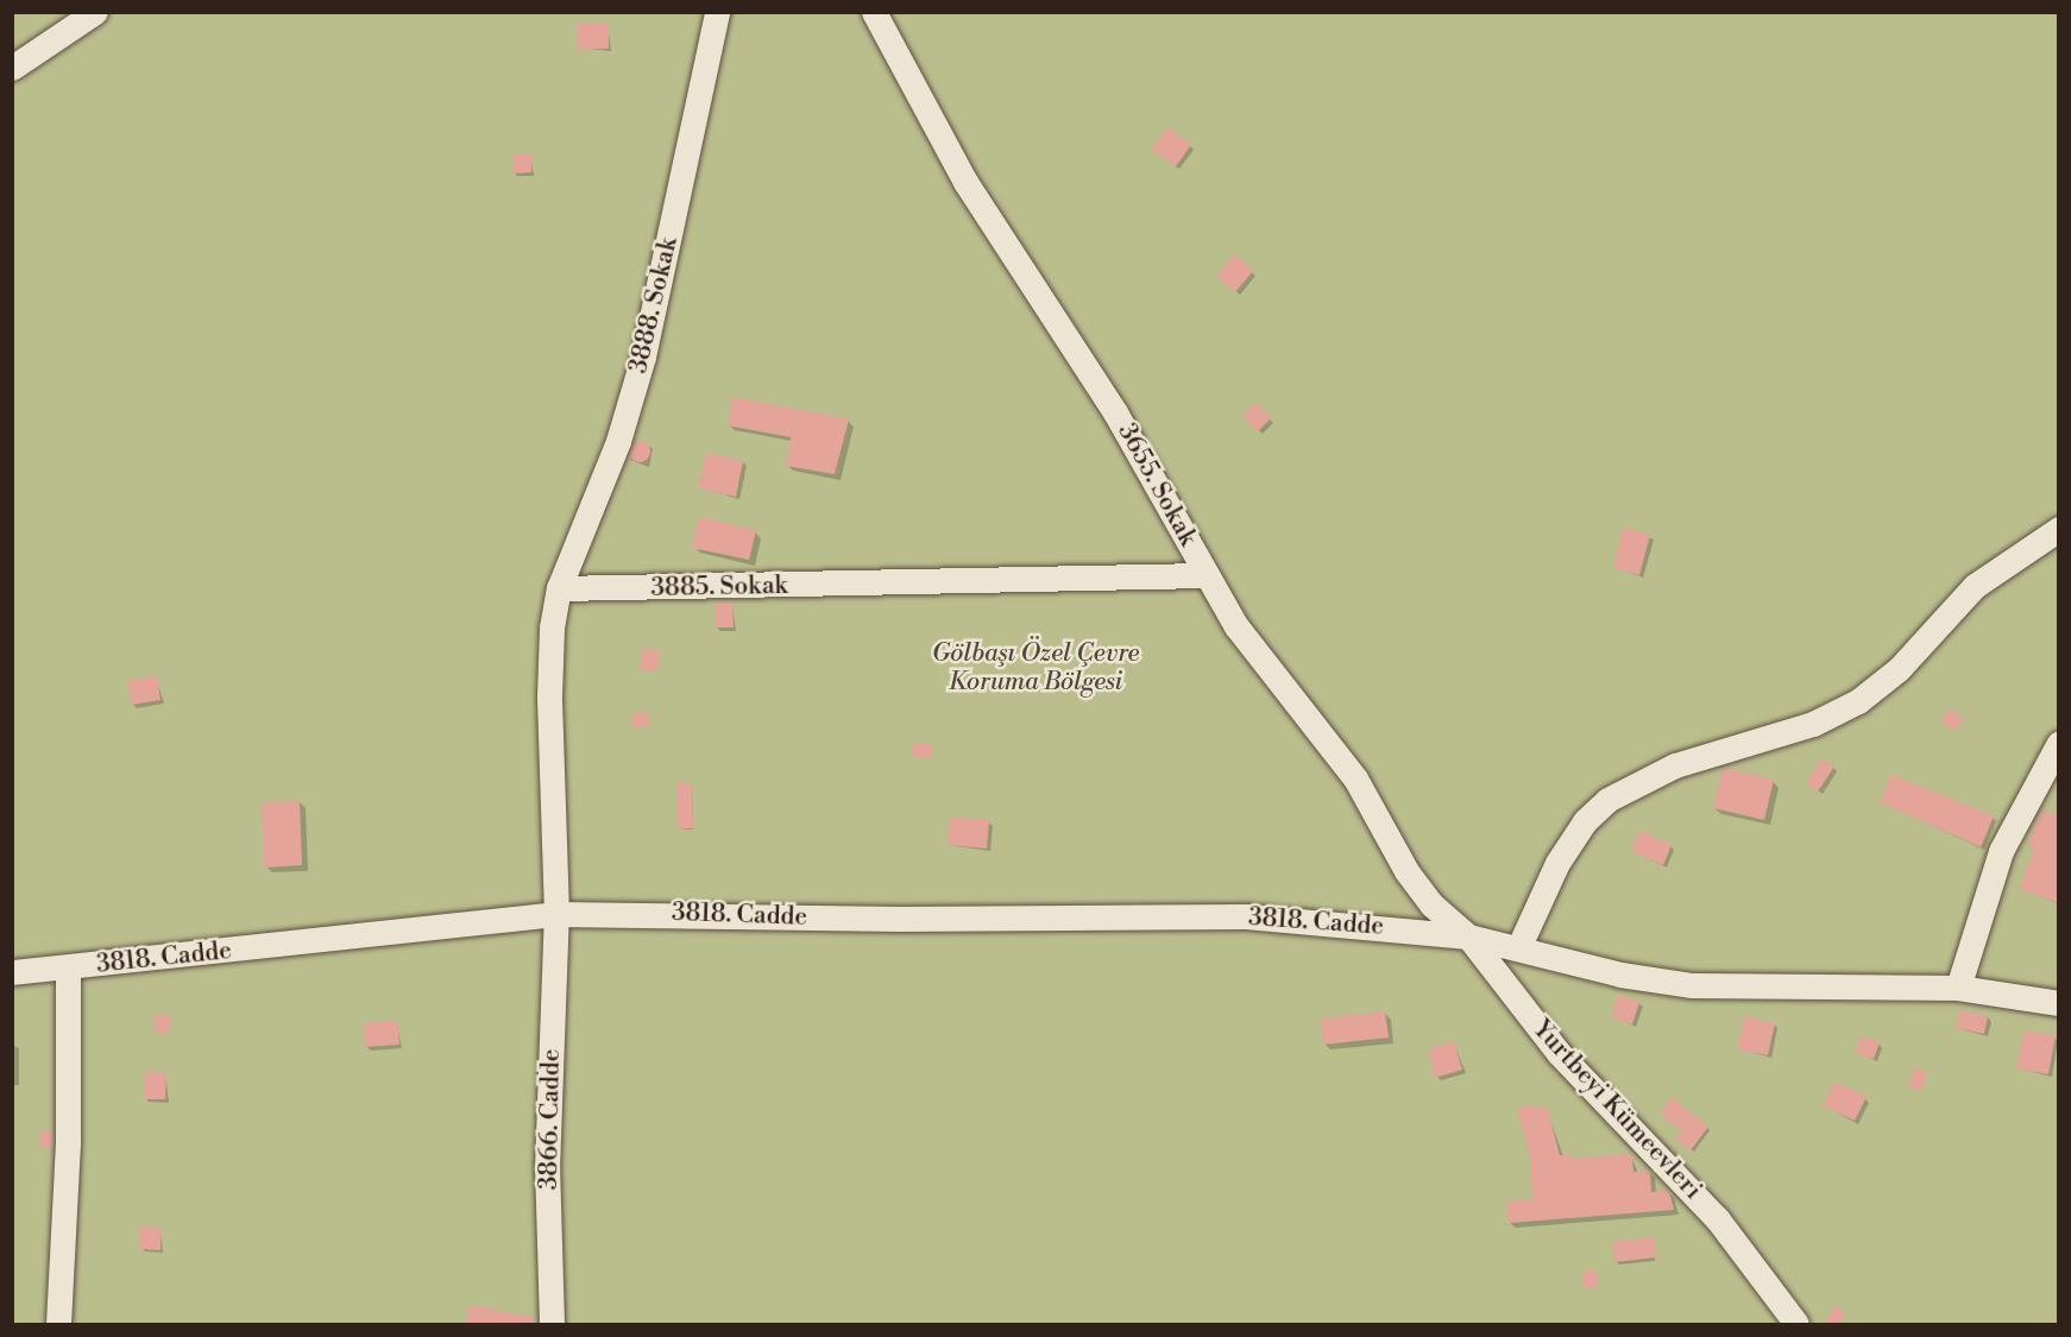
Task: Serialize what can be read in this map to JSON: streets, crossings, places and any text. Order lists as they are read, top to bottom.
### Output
{
  "streets": {
    "street": [
      "3888. Sokak",
      "3655. Sokak",
      "3885. Sokak",
      "3818. Cadde",
      "Yurtbeyi Kümeevleri",
      "3866. Cadde"
    ]
  },
  "crossings": [
    ["3888. Sokak", "3885. Sokak"],
    ["3655. Sokak", "3885. Sokak"],
    ["3655. Sokak", "3818. Cadde"],
    ["3655. Sokak", "Yurtbeyi Kümeevleri"],
    ["3818. Cadde", "Yurtbeyi Kümeevleri"],
    ["3818. Cadde", "3866. Cadde"]
  ],
  "parks": ["Gölbaşı Özel Çevre Koruma Bölgesi"]
}
